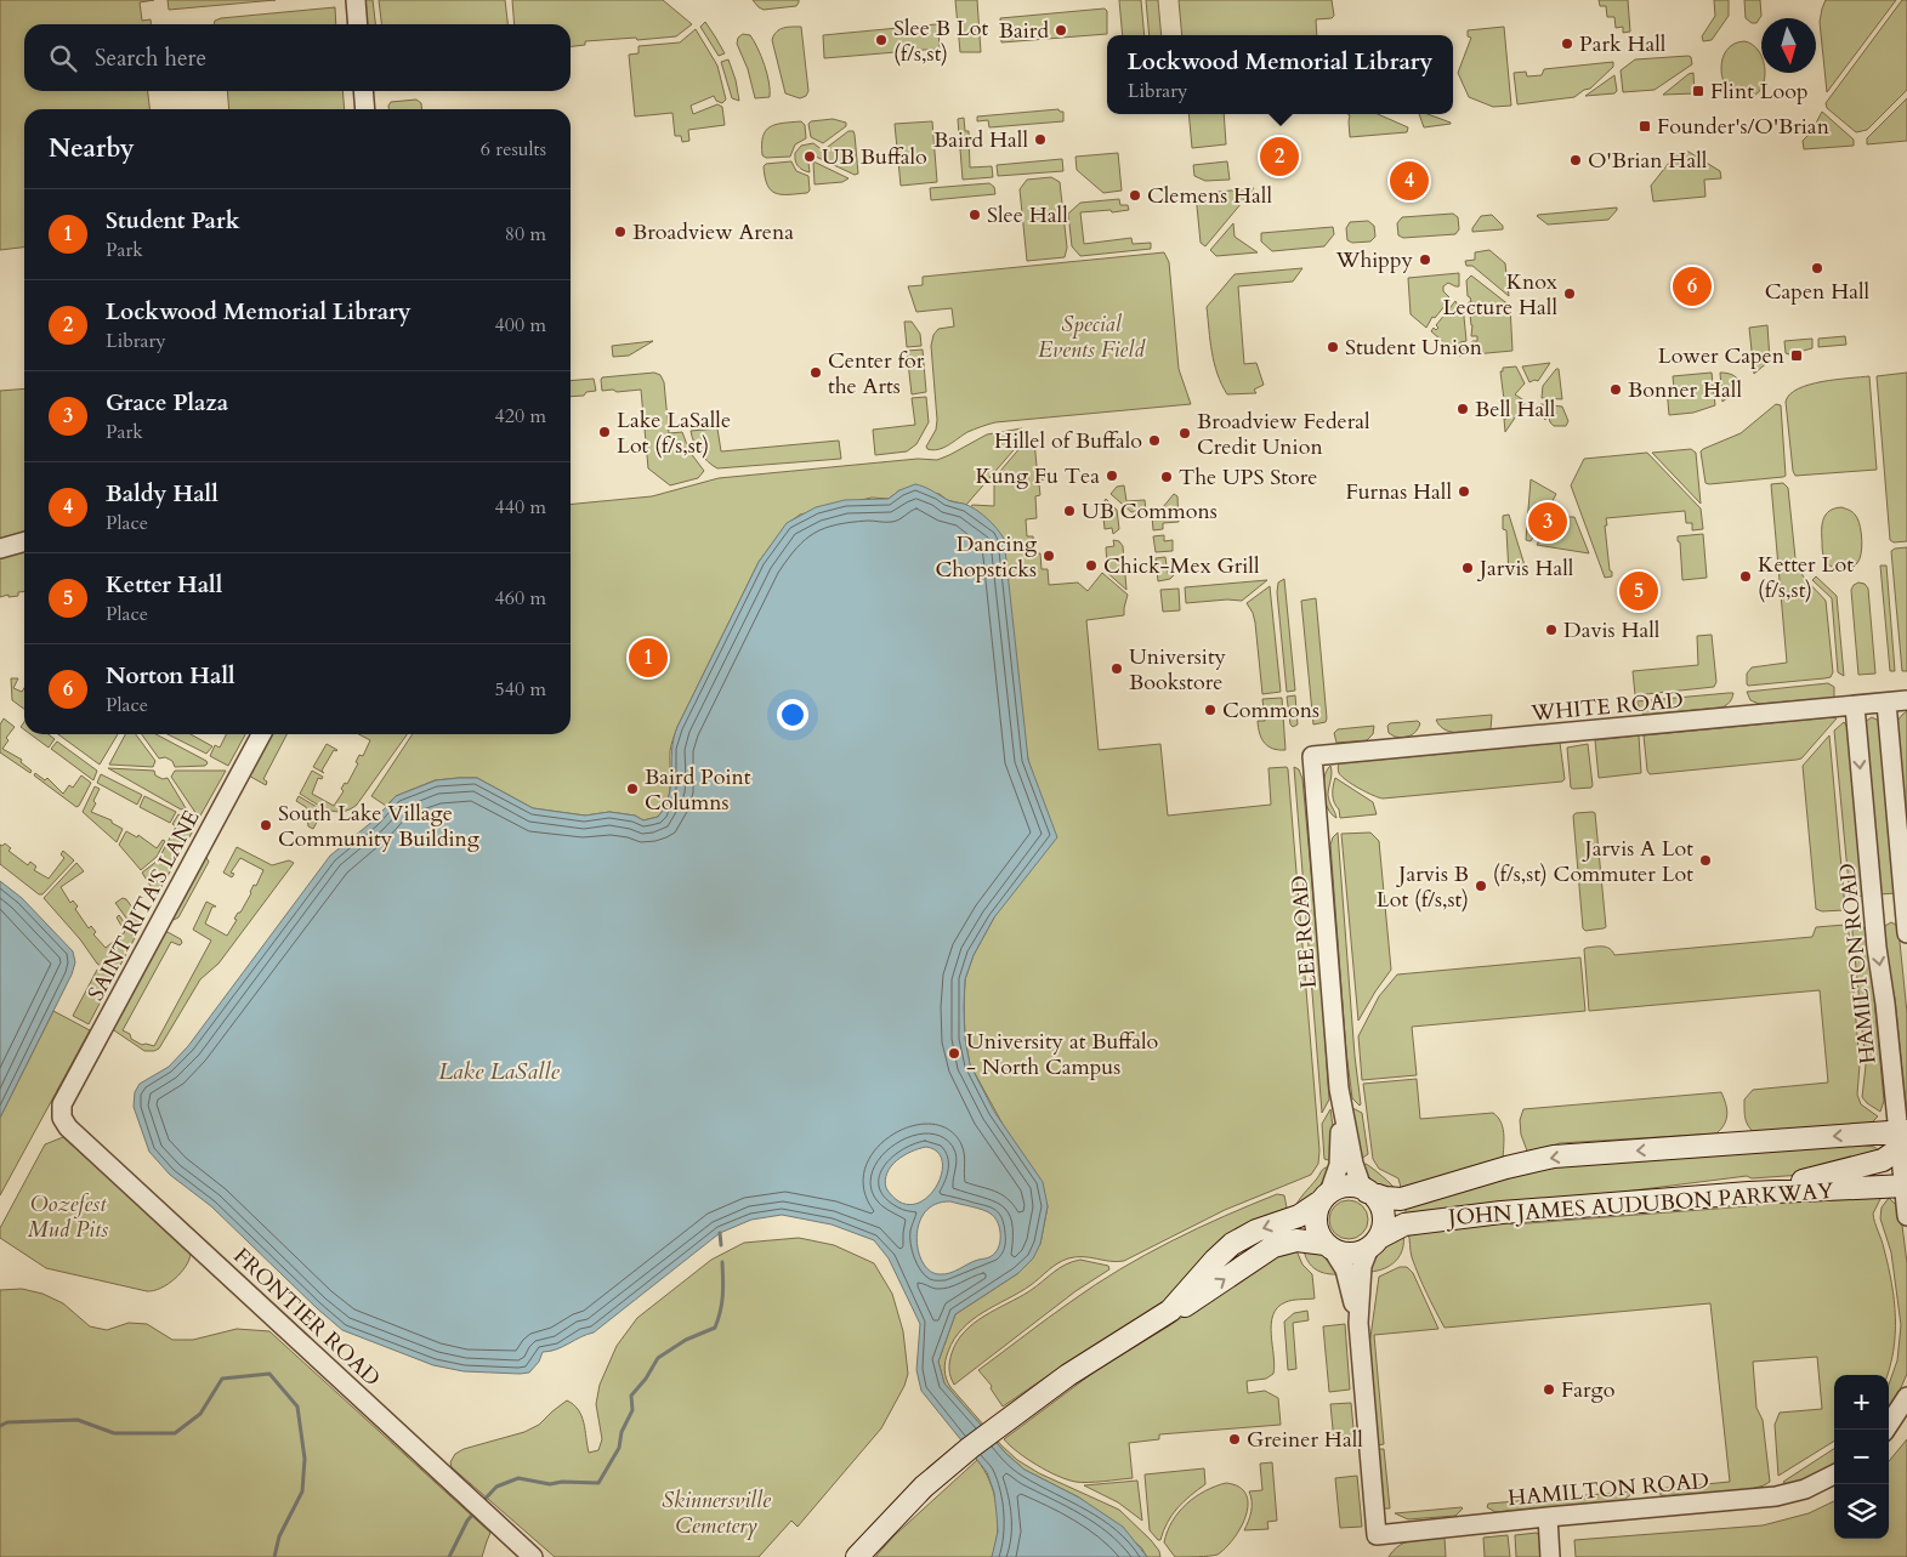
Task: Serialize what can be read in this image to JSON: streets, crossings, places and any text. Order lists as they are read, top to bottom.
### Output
{
  "streets": {
    "main road": ["JOHN JAMES AUDUBON PARKWAY"],
    "street": [
      "WHITE ROAD",
      "SAINT RITA'S LANE",
      "LEE ROAD",
      "HAMILTON ROAD",
      "FRONTIER ROAD"
    ]
  },
  "crossings": [
    ["WHITE ROAD", "LEE ROAD"],
    ["WHITE ROAD", "HAMILTON ROAD"],
    ["SAINT RITA'S LANE", "FRONTIER ROAD"],
    ["LEE ROAD", "JOHN JAMES AUDUBON PARKWAY"],
    ["HAMILTON ROAD", "JOHN JAMES AUDUBON PARKWAY"]
  ],
  "water": ["Lake LaSalle"],
  "parks": ["Special Events Field", "Oozefest Mud Pits", "Skinnersville Cemetery"],
  "places": {
    "other": [
      "Baird",
      "Slee B Lot (f/s,st)",
      "Park Hall",
      "Baird Hall",
      "UB Buffalo",
      "O'Brian Hall",
      "Clemens Hall",
      "Slee Hall",
      "Broadview Arena",
      "Whippy",
      "Capen Hall",
      "Knox Lecture Hall",
      "Student Union",
      "Center for the Arts",
      "Bonner Hall",
      "Bell Hall",
      "Lake LaSalle Lot (f/s,st)",
      "Broadview Federal Credit Union",
      "Hillel of Buffalo",
      "Kung Fu Tea",
      "The UPS Store",
      "Furnas Hall",
      "UB Commons",
      "Dancing Chopsticks",
      "Chick-Mex Grill",
      "Jarvis Hall",
      "Ketter Lot (f/s,st)",
      "Davis Hall",
      "University Bookstore",
      "Commons",
      "Baird Point Columns",
      "South Lake Village Community Building",
      "Jarvis A Lot (f/s,st) Commuter Lot",
      "Jarvis B Lot (f/s,st)",
      "University at Buffalo - North Campus",
      "Fargo",
      "Greiner Hall"
    ],
    "transit": ["Flint Loop", "Founder's/O'Brian", "Lower Capen"]
  },
  "north": "bottom",
  "page": {
    "search": "Search here",
    "popup": ["Lockwood Memorial Library", "Library"],
    "heading": ["Nearby", "6 results"],
    "pins": [
      "2",
      "4",
      "6",
      "3",
      "5",
      "1"
    ],
    "list": [
      {
        "mark": "1",
        "name": "Student Park",
        "note": "Park",
        "value": "80 m"
      },
      {
        "mark": "2",
        "name": "Lockwood Memorial Library",
        "note": "Library",
        "value": "400 m"
      },
      {
        "mark": "3",
        "name": "Grace Plaza",
        "note": "Park",
        "value": "420 m"
      },
      {
        "mark": "4",
        "name": "Baldy Hall",
        "note": "Place",
        "value": "440 m"
      },
      {
        "mark": "5",
        "name": "Ketter Hall",
        "note": "Place",
        "value": "460 m"
      },
      {
        "mark": "6",
        "name": "Norton Hall",
        "note": "Place",
        "value": "540 m"
      }
    ],
    "map_buttons": ["+", "−"]
  }
}
